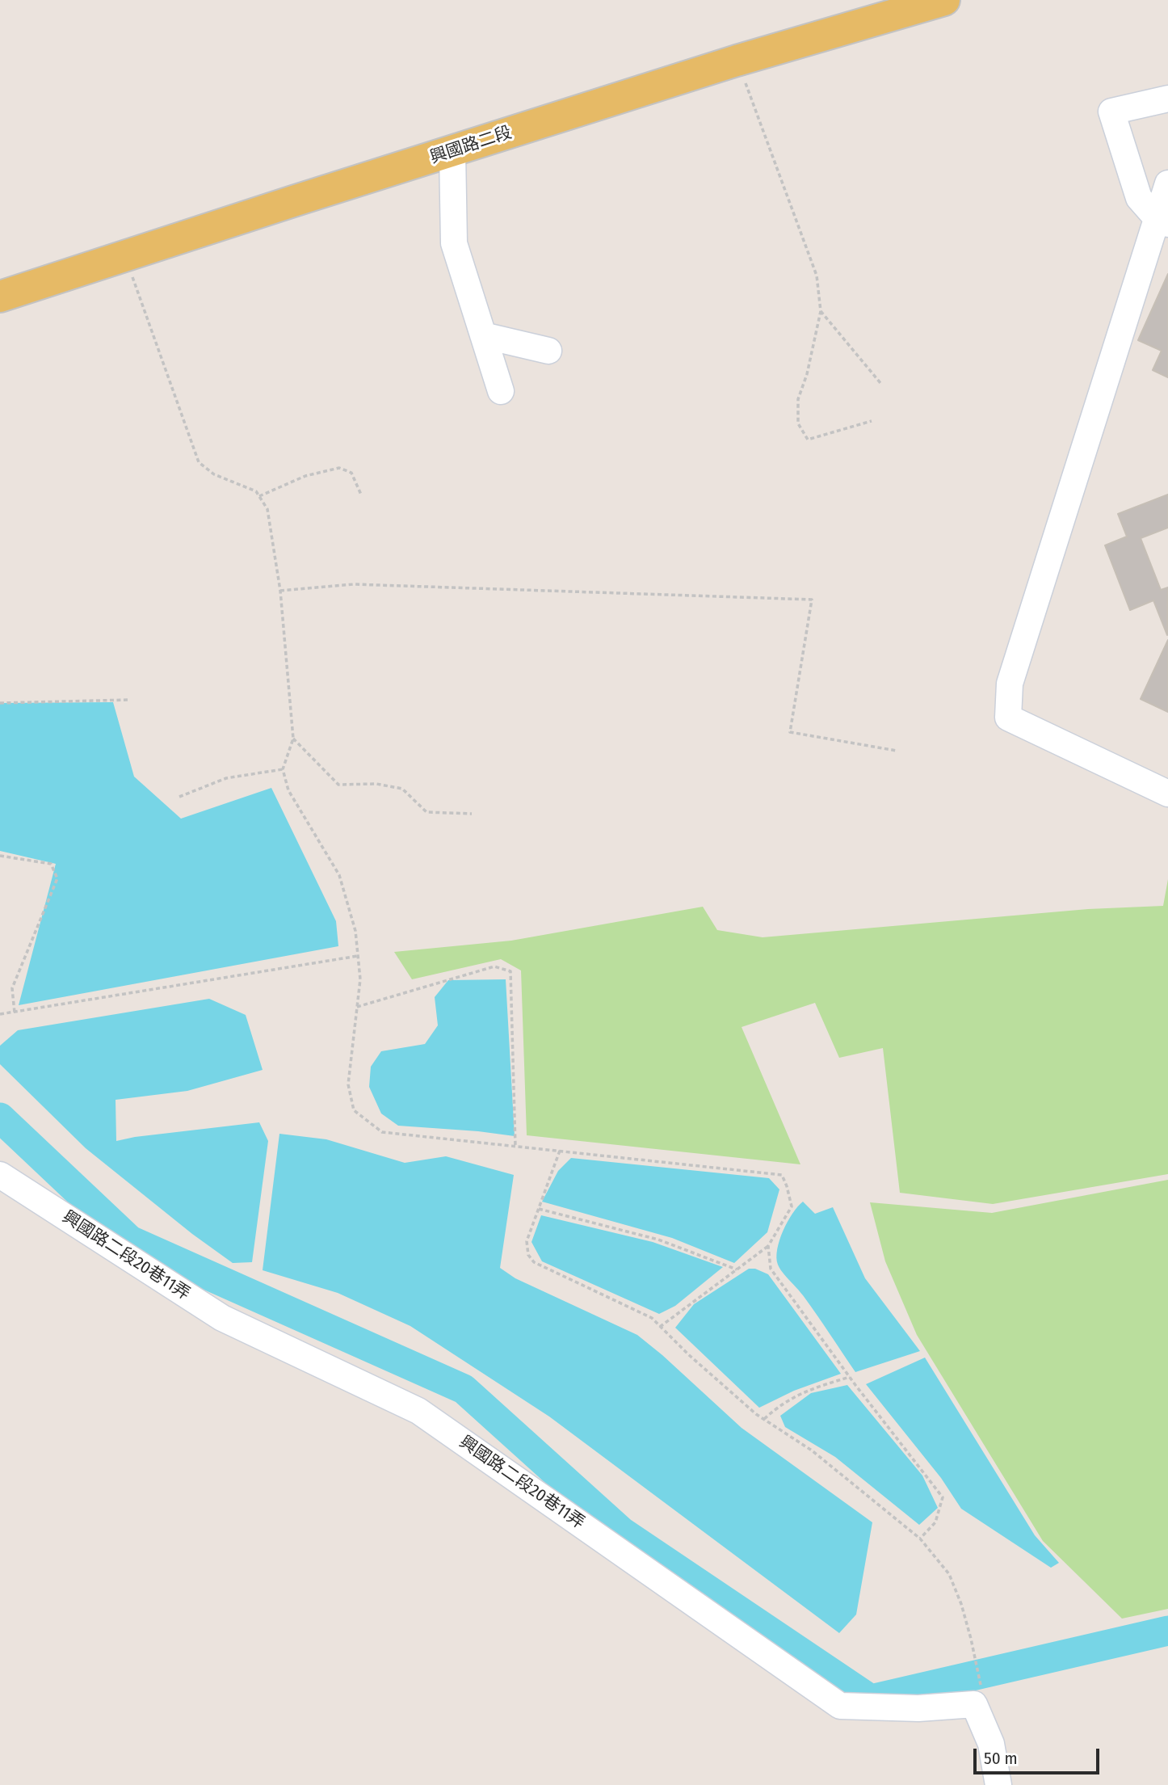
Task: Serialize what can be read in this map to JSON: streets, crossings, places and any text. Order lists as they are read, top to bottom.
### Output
{
  "streets": {
    "main road": ["興國路二段"],
    "lane": ["興國路二段20巷11弄"]
  },
  "scale_bar": "50 m"
}
